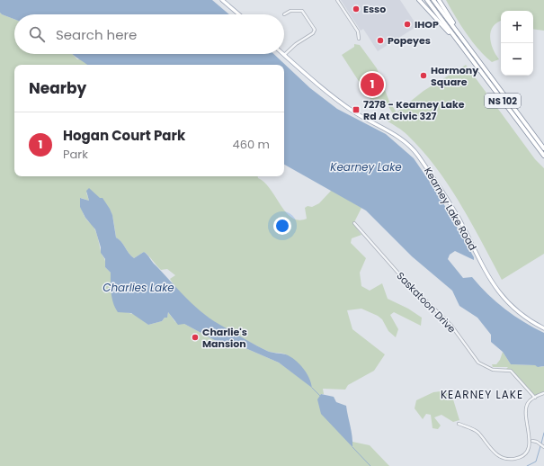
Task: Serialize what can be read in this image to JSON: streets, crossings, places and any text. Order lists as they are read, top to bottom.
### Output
{
  "streets": {
    "highway": ["NS 102"],
    "main road": ["Kearney Lake Road"],
    "street": ["Saskatoon Drive"]
  },
  "districts": ["KEARNEY LAKE"],
  "water": ["Kearney Lake", "Charlies Lake"],
  "places": {
    "other": [
      "Esso",
      "IHOP",
      "Popeyes",
      "Harmony Square",
      "Charlie's Mansion"
    ],
    "transit": ["7278 - Kearney Lake Rd At Civic 327"]
  },
  "page": {
    "map_buttons": ["+", "−"],
    "search": "Search here",
    "heading": "Nearby",
    "pins": "1",
    "list": [
      {
        "mark": "1",
        "name": "Hogan Court Park",
        "note": "Park",
        "value": "460 m"
      }
    ]
  }
}
